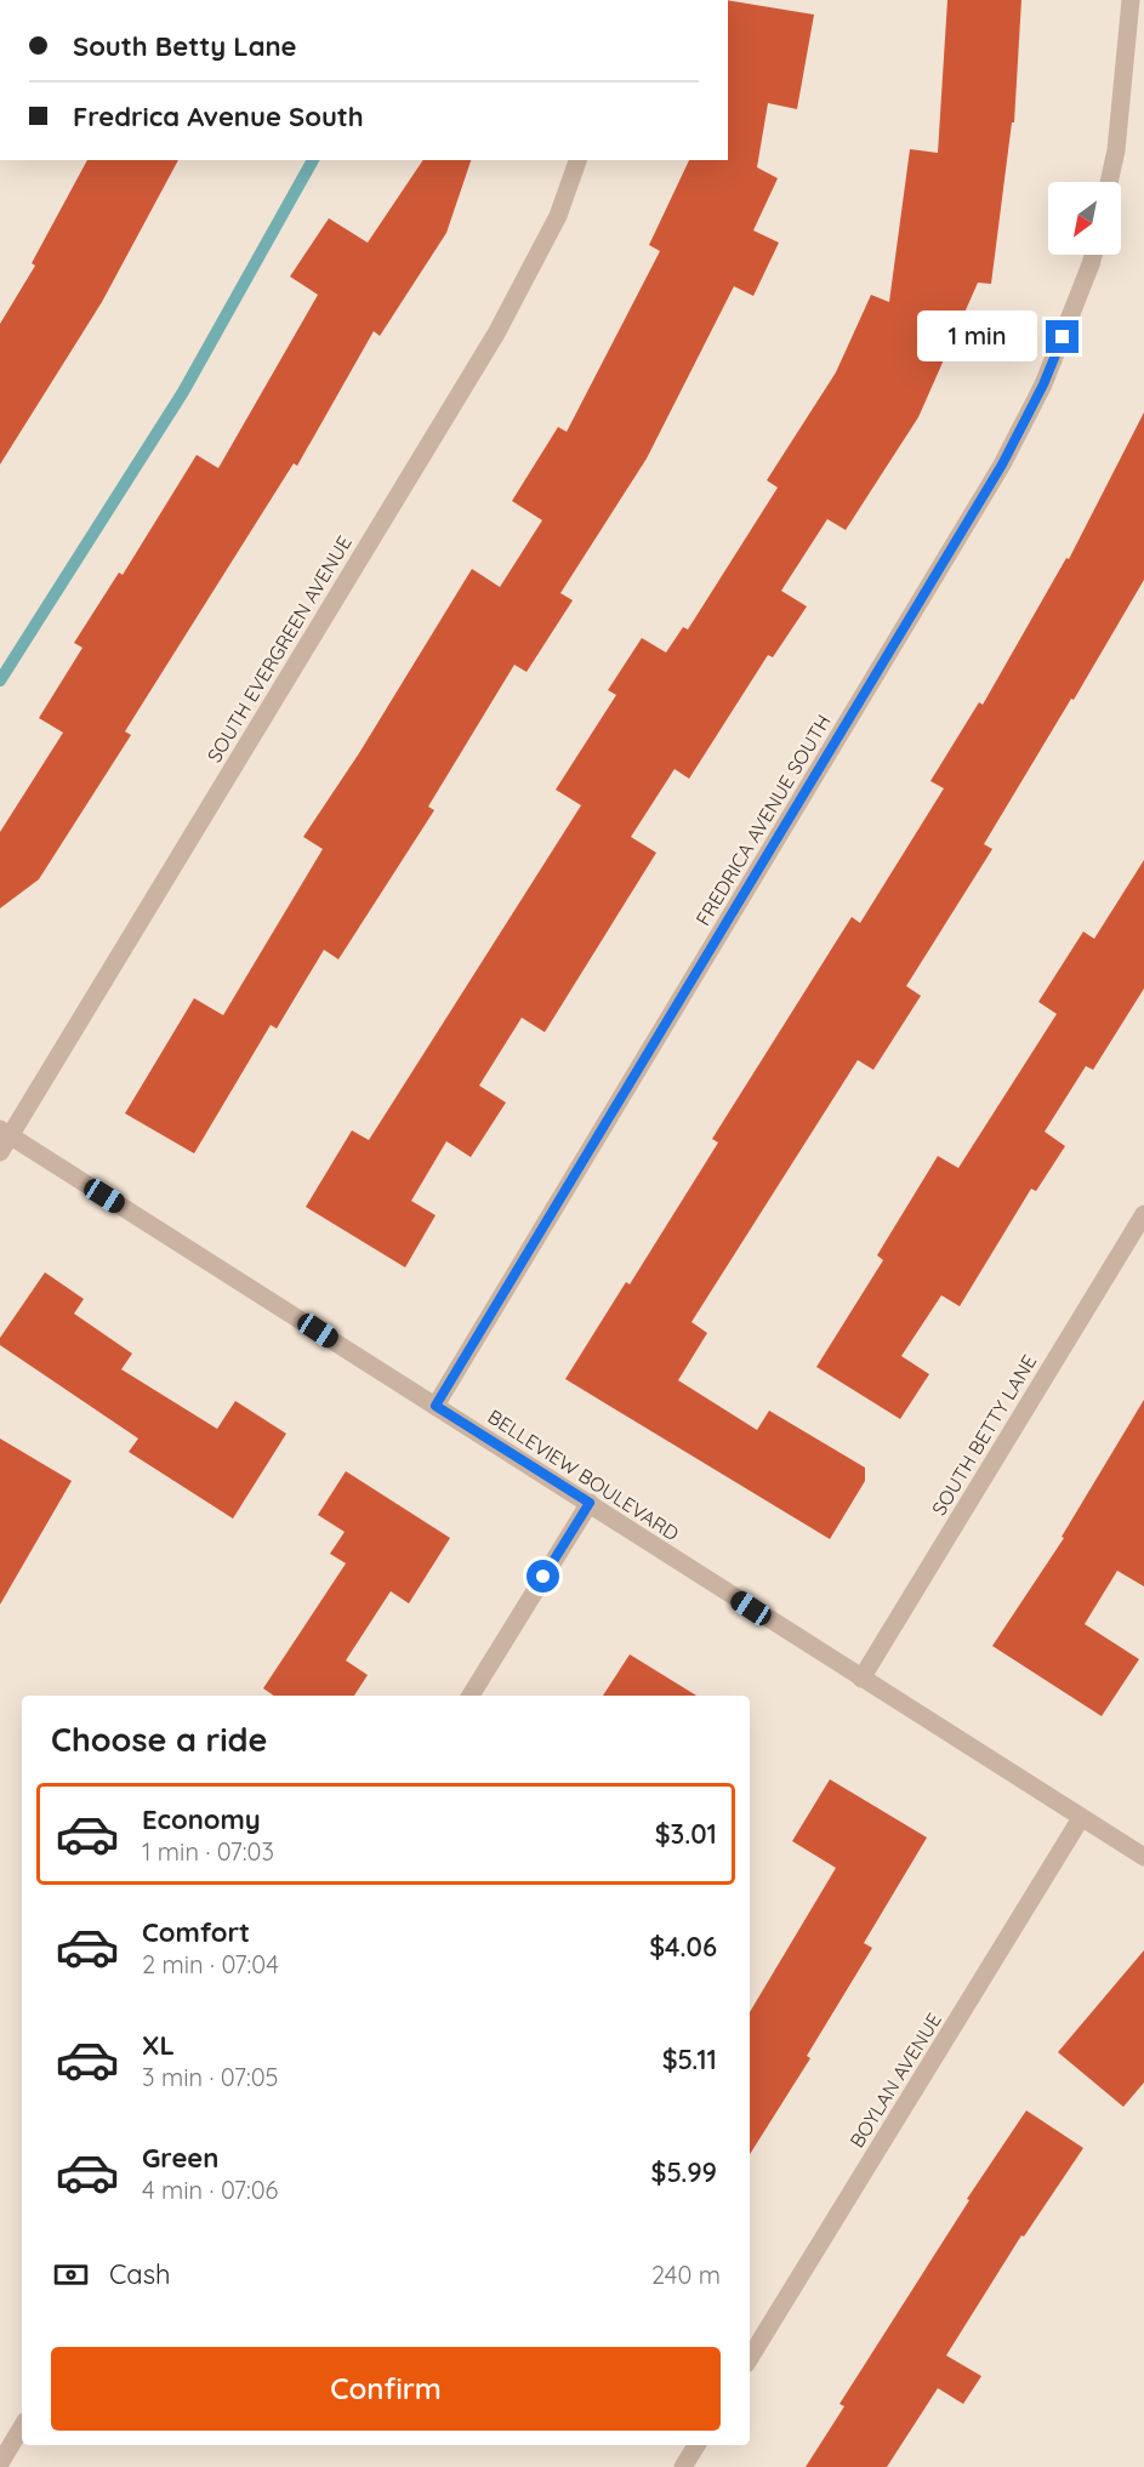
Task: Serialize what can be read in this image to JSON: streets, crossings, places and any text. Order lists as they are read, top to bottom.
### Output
{
  "streets": {
    "street": [
      "SOUTH EVERGREEN AVENUE",
      "FREDRICA AVENUE SOUTH",
      "SOUTH BETTY LANE",
      "BELLEVIEW BOULEVARD",
      "BOYLAN AVENUE"
    ]
  },
  "crossings": [
    ["SOUTH EVERGREEN AVENUE", "BELLEVIEW BOULEVARD"],
    ["FREDRICA AVENUE SOUTH", "BELLEVIEW BOULEVARD"],
    ["SOUTH BETTY LANE", "BELLEVIEW BOULEVARD"],
    ["BELLEVIEW BOULEVARD", "BOYLAN AVENUE"]
  ],
  "north": "bottom left",
  "page": {
    "banner": ["South Betty Lane", "Fredrica Avenue South"],
    "bubble": "1 min",
    "heading": "Choose a ride",
    "list": [
      {
        "name": "Economy",
        "note": "1 min · 07:03",
        "value": "$3.01"
      },
      {
        "name": "Comfort",
        "note": "2 min · 07:04",
        "value": "$4.06"
      },
      {
        "name": "XL",
        "note": "3 min · 07:05",
        "value": "$5.11"
      },
      {
        "name": "Green",
        "note": "4 min · 07:06",
        "value": "$5.99"
      }
    ],
    "pay": ["Cash", "240 m"],
    "buttons": "Confirm"
  }
}
